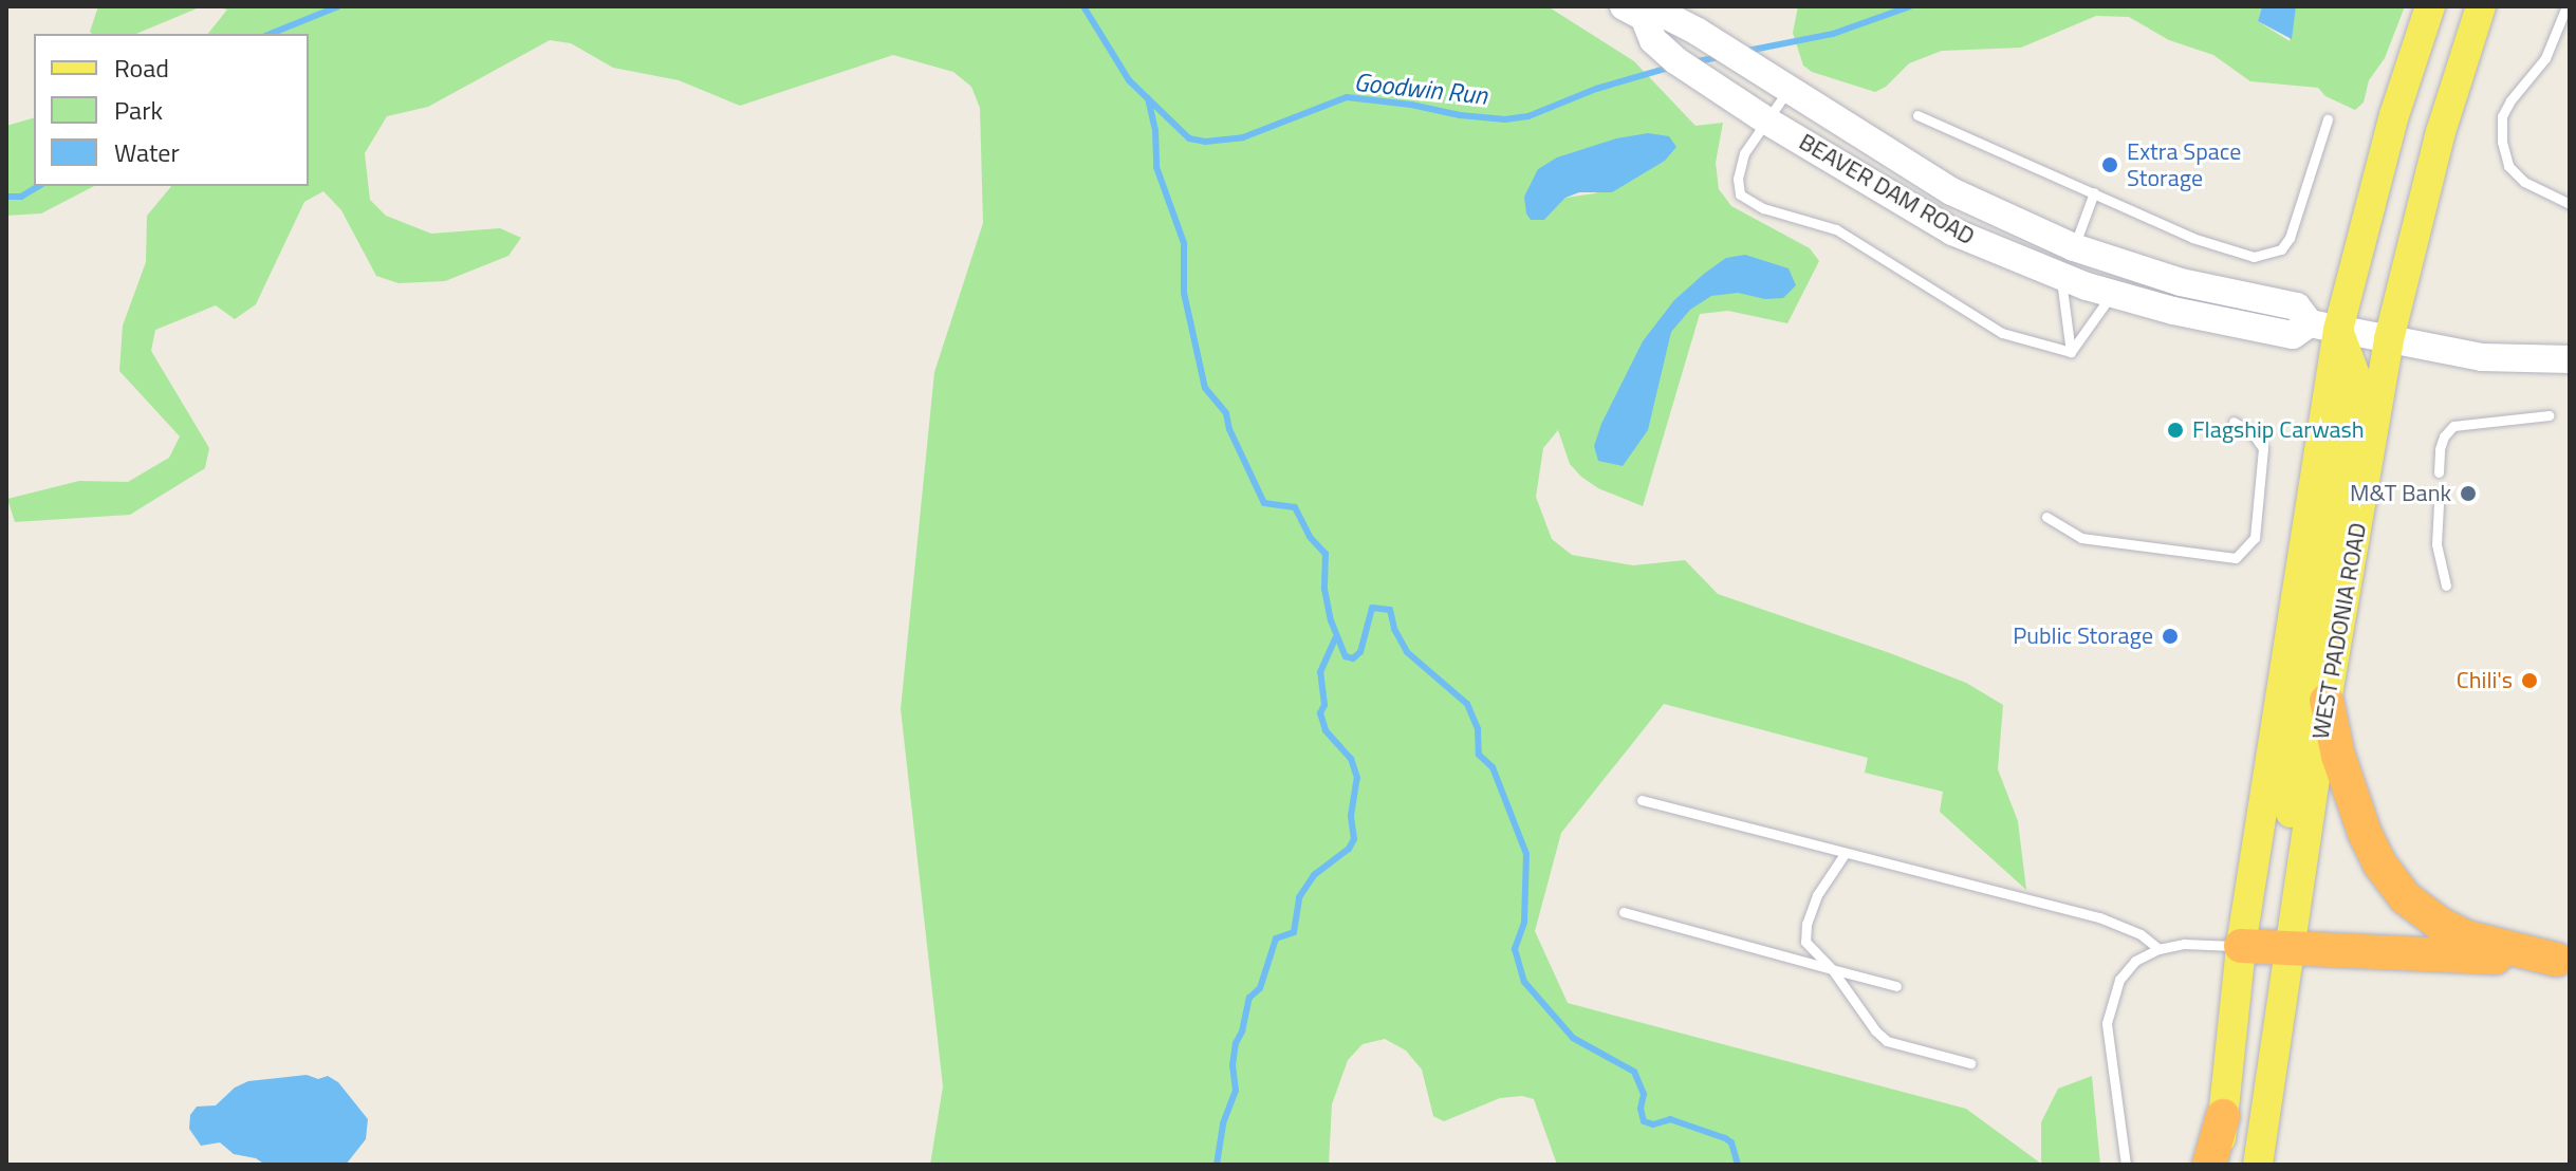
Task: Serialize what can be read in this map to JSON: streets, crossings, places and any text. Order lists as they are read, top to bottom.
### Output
{
  "streets": {
    "main road": ["BEAVER DAM ROAD", "WEST PADONIA ROAD"]
  },
  "crossings": [
    ["BEAVER DAM ROAD", "WEST PADONIA ROAD"]
  ],
  "water": ["Goodwin Run"],
  "places": [
    "Extra Space Storage",
    "Flagship Carwash",
    "M&T Bank",
    "Public Storage",
    "Chili's"
  ],
  "legend": ["Road", "Park", "Water"]
}
